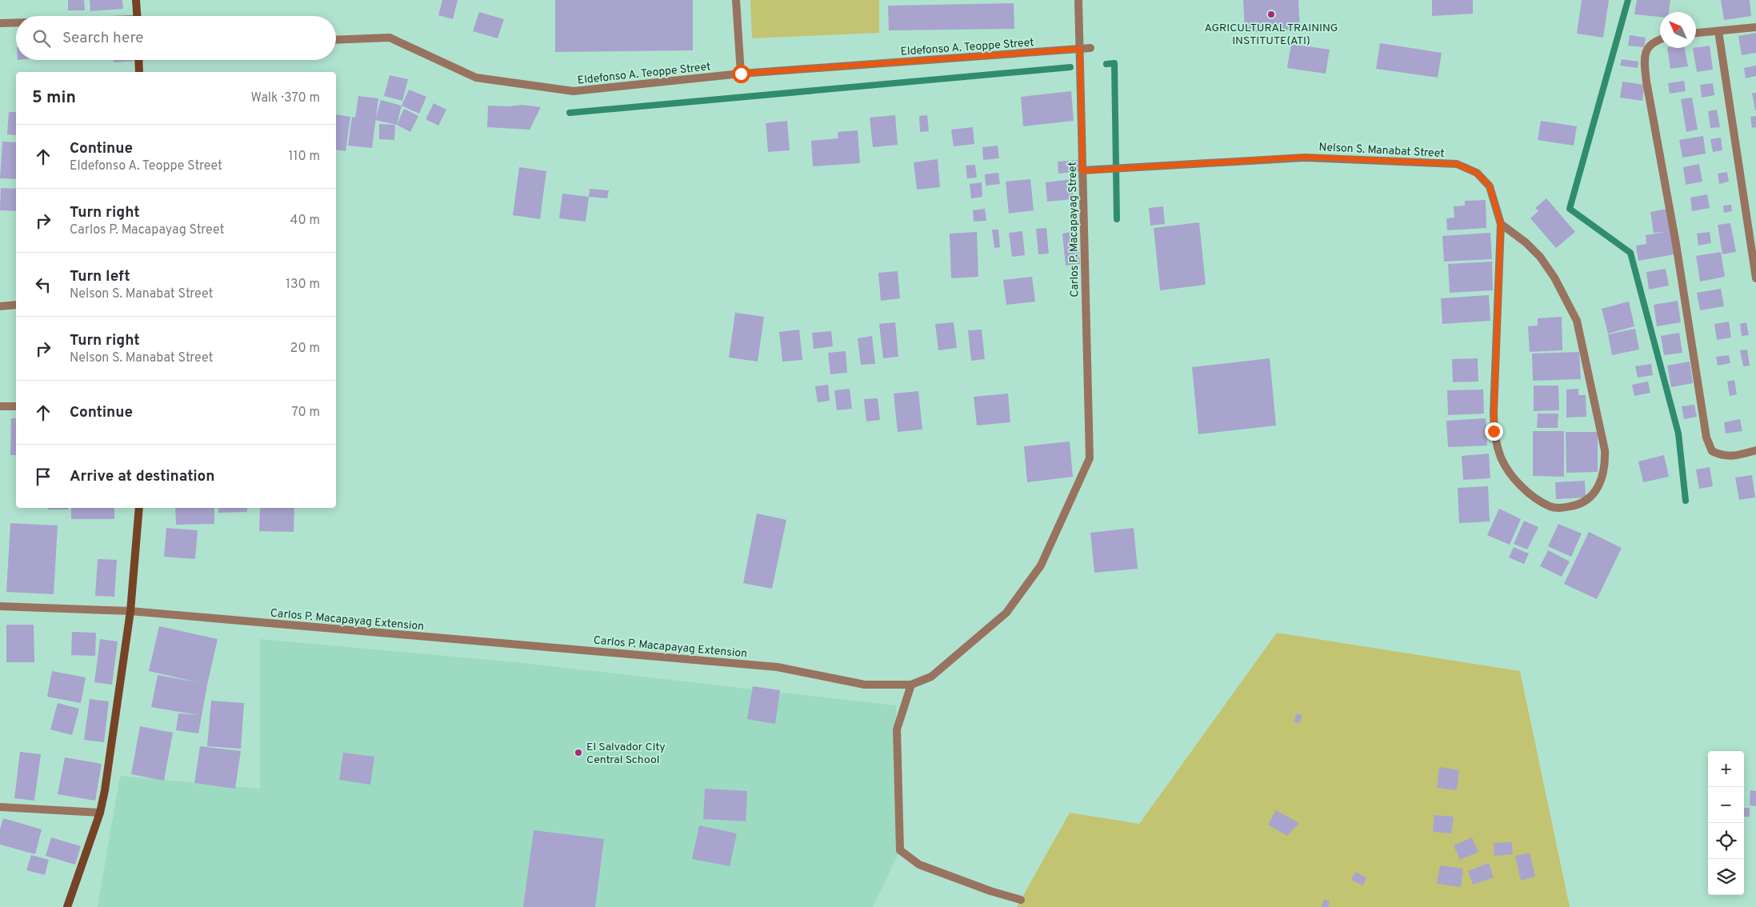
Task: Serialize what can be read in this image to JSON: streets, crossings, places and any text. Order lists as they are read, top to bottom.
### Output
{
  "streets": {
    "street": [
      "Eldefonso A. Teoppe Street",
      "Nelson S. Manabat Street",
      "Carlos P. Macapayag Street",
      "Carlos P. Macapayag Extension"
    ]
  },
  "crossings": [
    ["Eldefonso A. Teoppe Street", "Carlos P. Macapayag Street"],
    ["Nelson S. Manabat Street", "Carlos P. Macapayag Street"],
    ["Carlos P. Macapayag Street", "Carlos P. Macapayag Extension"]
  ],
  "places": ["AGRICULTURAL TRAINING INSTITUTE(ATI)", "El Salvador City Central School"],
  "north": "top left",
  "page": {
    "search": "Search here",
    "heading": ["5 min", "Walk · 370 m"],
    "list": [
      ["Continue", "Eldefonso A. Teoppe Street", "110 m"],
      ["Turn right", "Carlos P. Macapayag Street", "40 m"],
      ["Turn left", "Nelson S. Manabat Street", "130 m"],
      ["Turn right", "Nelson S. Manabat Street", "20 m"],
      ["Continue", "70 m"],
      "Arrive at destination"
    ],
    "map_buttons": ["+", "−"]
  }
}
